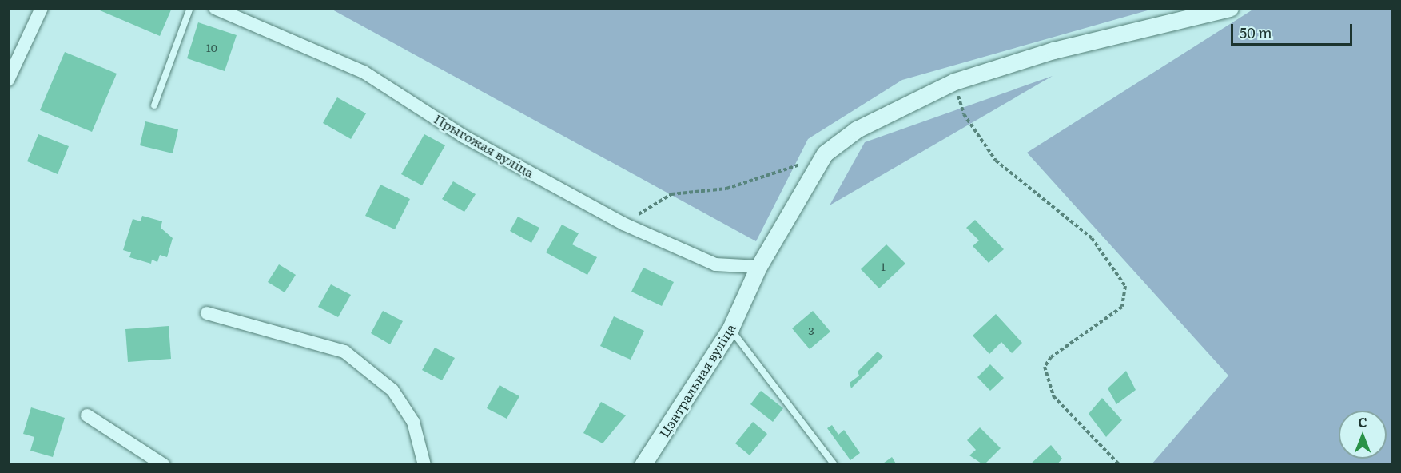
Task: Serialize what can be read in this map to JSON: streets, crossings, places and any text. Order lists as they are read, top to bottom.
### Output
{
  "streets": {
    "street": ["Прыгожая вуліца", "Цэнтральная вуліца"]
  },
  "crossings": [
    ["Прыгожая вуліца", "Цэнтральная вуліца"]
  ],
  "house_numbers": ["10", "1", "3"],
  "scale_bar": "50 m",
  "north": "top"
}
